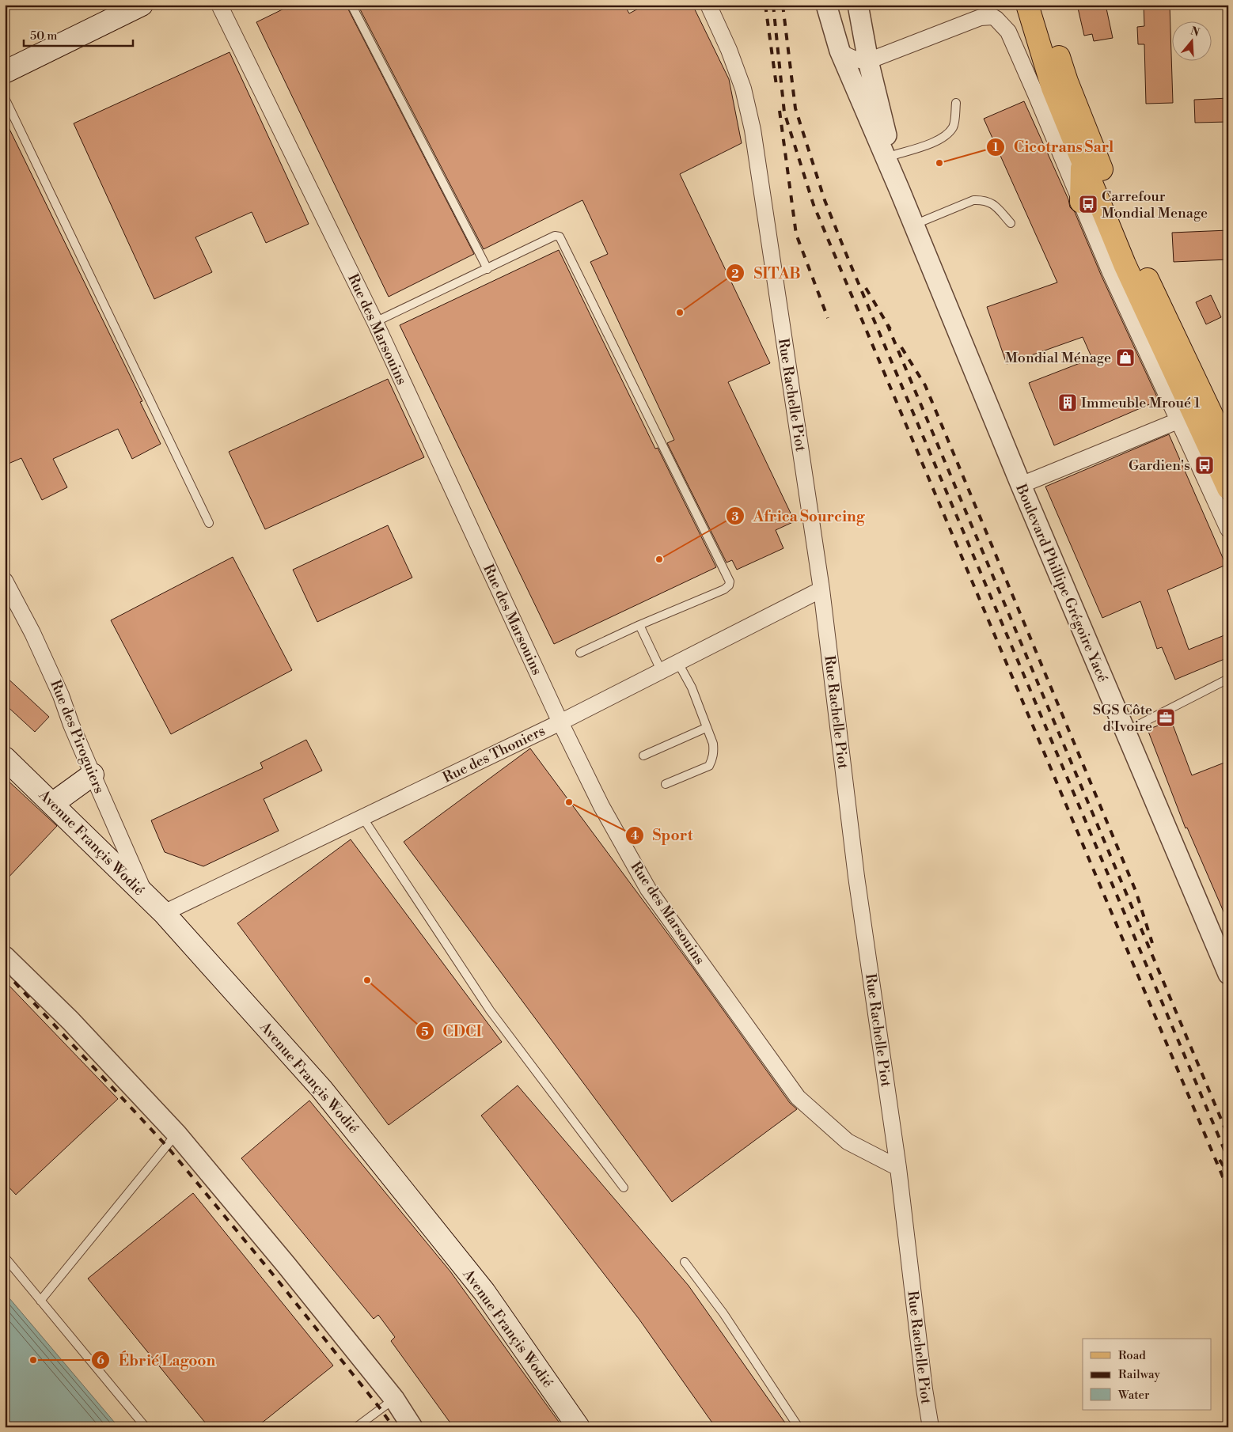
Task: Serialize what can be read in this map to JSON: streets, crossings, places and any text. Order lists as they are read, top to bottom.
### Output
{
  "streets": {
    "main road": ["Avenue Françis Wodié"],
    "street": [
      "Rue des Marsouins",
      "Rue Rachelle Piot",
      "Boulevard Phillipe Grégoire Yacé",
      "Rue des Piroguiers",
      "Rue des Thoniers"
    ]
  },
  "crossings": [
    ["Rue des Marsouins", "Rue Rachelle Piot"],
    ["Rue des Marsouins", "Rue des Thoniers"],
    ["Rue Rachelle Piot", "Rue des Thoniers"],
    ["Rue des Piroguiers", "Avenue Françis Wodié"],
    ["Rue des Thoniers", "Avenue Françis Wodié"]
  ],
  "places": {
    "other": [
      "Cicotrans Sarl",
      "SITAB",
      "Africa Sourcing",
      "Sport",
      "CDCI",
      "Ébrié Lagoon"
    ],
    "bus stop": ["Carrefour Mondial Menage", "Gardien's"],
    "shop": ["Mondial Ménage"],
    "building": ["Immeuble Mroué 1"],
    "office": ["SGS Côte d'Ivoire"]
  },
  "legend": ["Road", "Railway", "Water"],
  "scale_bar": "50 m",
  "north": "top"
}
